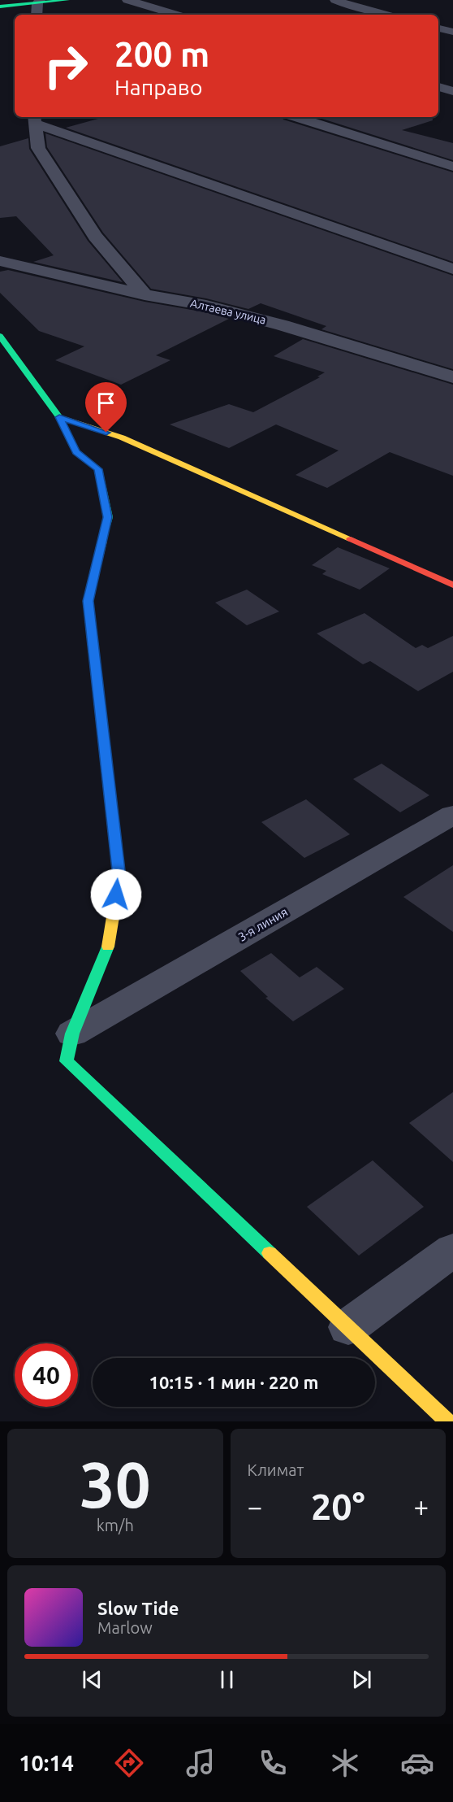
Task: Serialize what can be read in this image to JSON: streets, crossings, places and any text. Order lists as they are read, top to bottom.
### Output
{
  "streets": {
    "street": ["Алтаева улица", "3-я линия"]
  },
  "page": {
    "turn": ["200 m", "Направо"],
    "limit": "40",
    "trip": "10:15 · 1 мин · 220 m",
    "tile": [
      ["30", "km/h"],
      "Климат"
    ],
    "heat": ["−", "20°", "+"],
    "song": ["Slow Tide", "Marlow"],
    "tabs": "10:14"
  }
}
